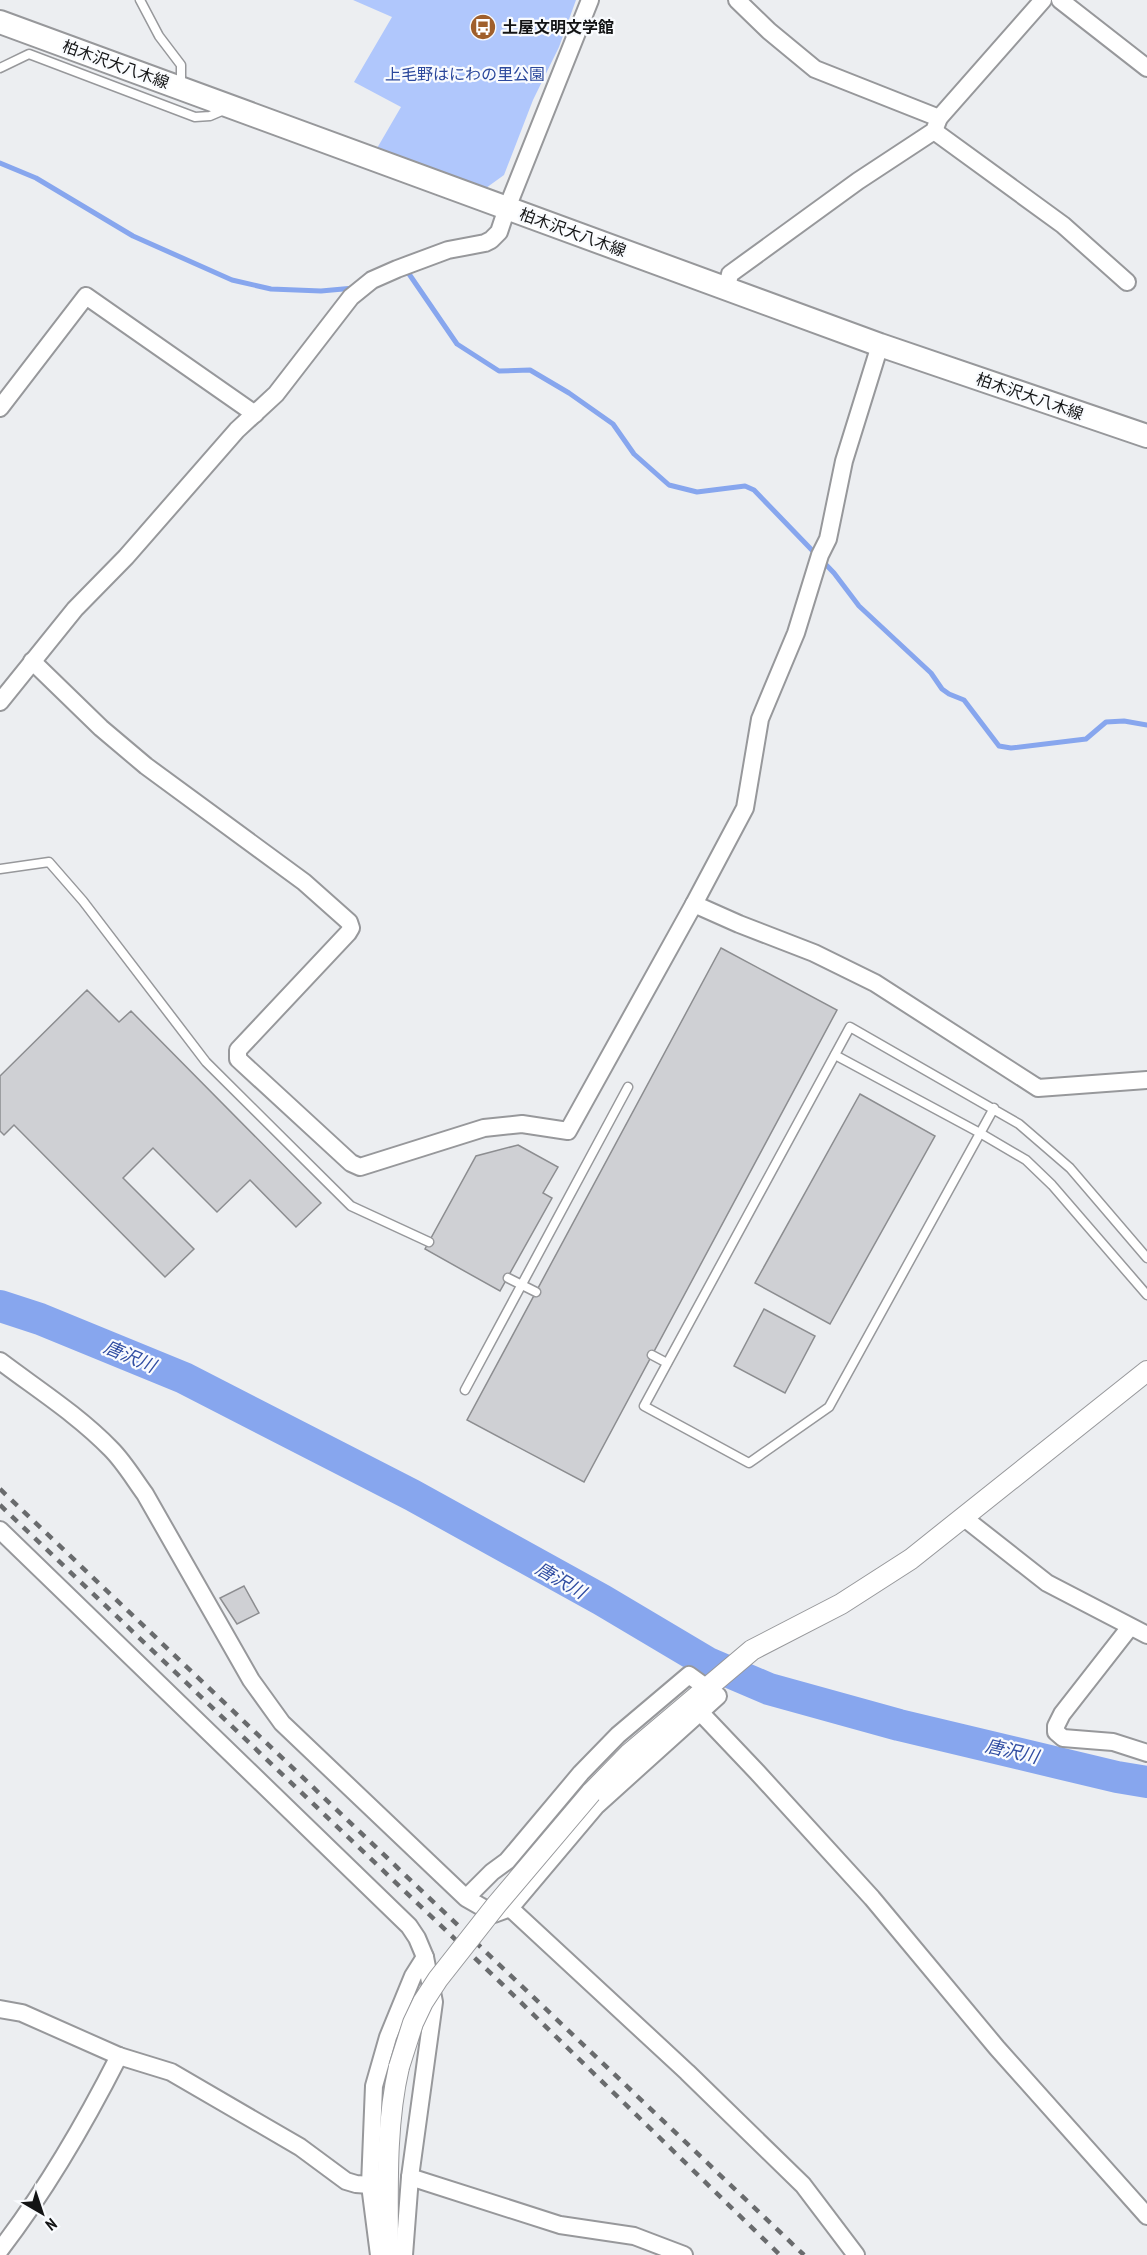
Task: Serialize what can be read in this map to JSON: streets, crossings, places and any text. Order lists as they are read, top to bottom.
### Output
{
  "streets": {
    "main road": ["柏木沢大八木線"]
  },
  "water": ["唐沢川"],
  "parks": ["上毛野はにわの里公園"],
  "places": {
    "bus stop": ["土屋文明文学館"]
  },
  "north": "bottom right"
}
